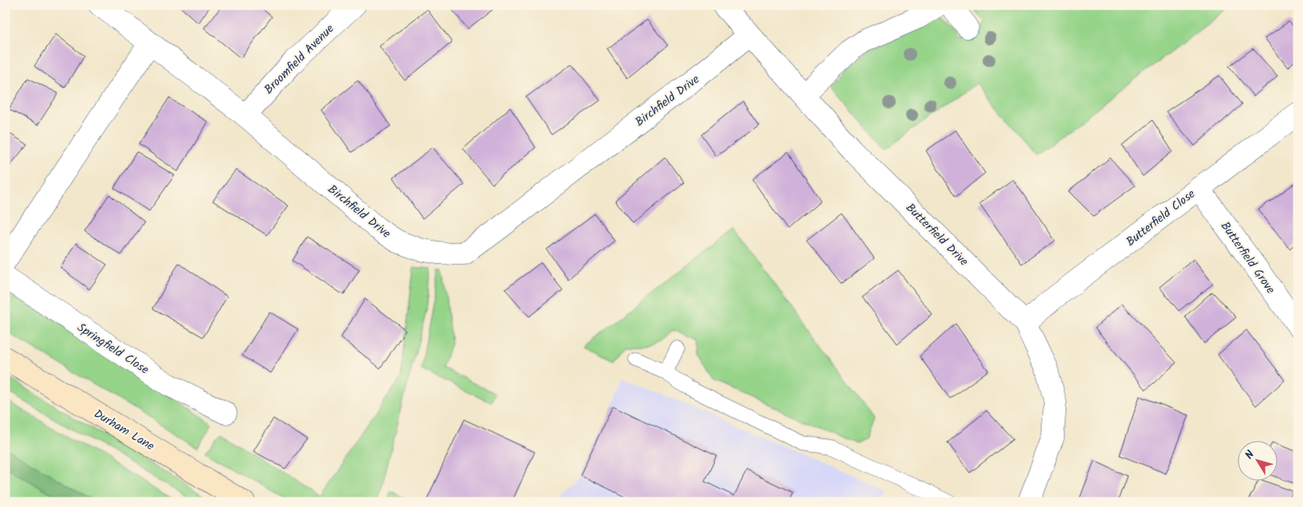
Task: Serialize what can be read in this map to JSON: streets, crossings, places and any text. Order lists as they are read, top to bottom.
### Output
{
  "streets": {
    "street": [
      "Broomfield Avenue",
      "Birchfield Drive",
      "Butterfield Close",
      "Butterfield Drive",
      "Butterfield Grove",
      "Springfield Close",
      "Durham Lane"
    ]
  },
  "crossings": [
    ["Broomfield Avenue", "Birchfield Drive"],
    ["Birchfield Drive", "Butterfield Drive"],
    ["Butterfield Close", "Butterfield Drive"],
    ["Butterfield Close", "Butterfield Grove"]
  ],
  "north": "top left"
}
